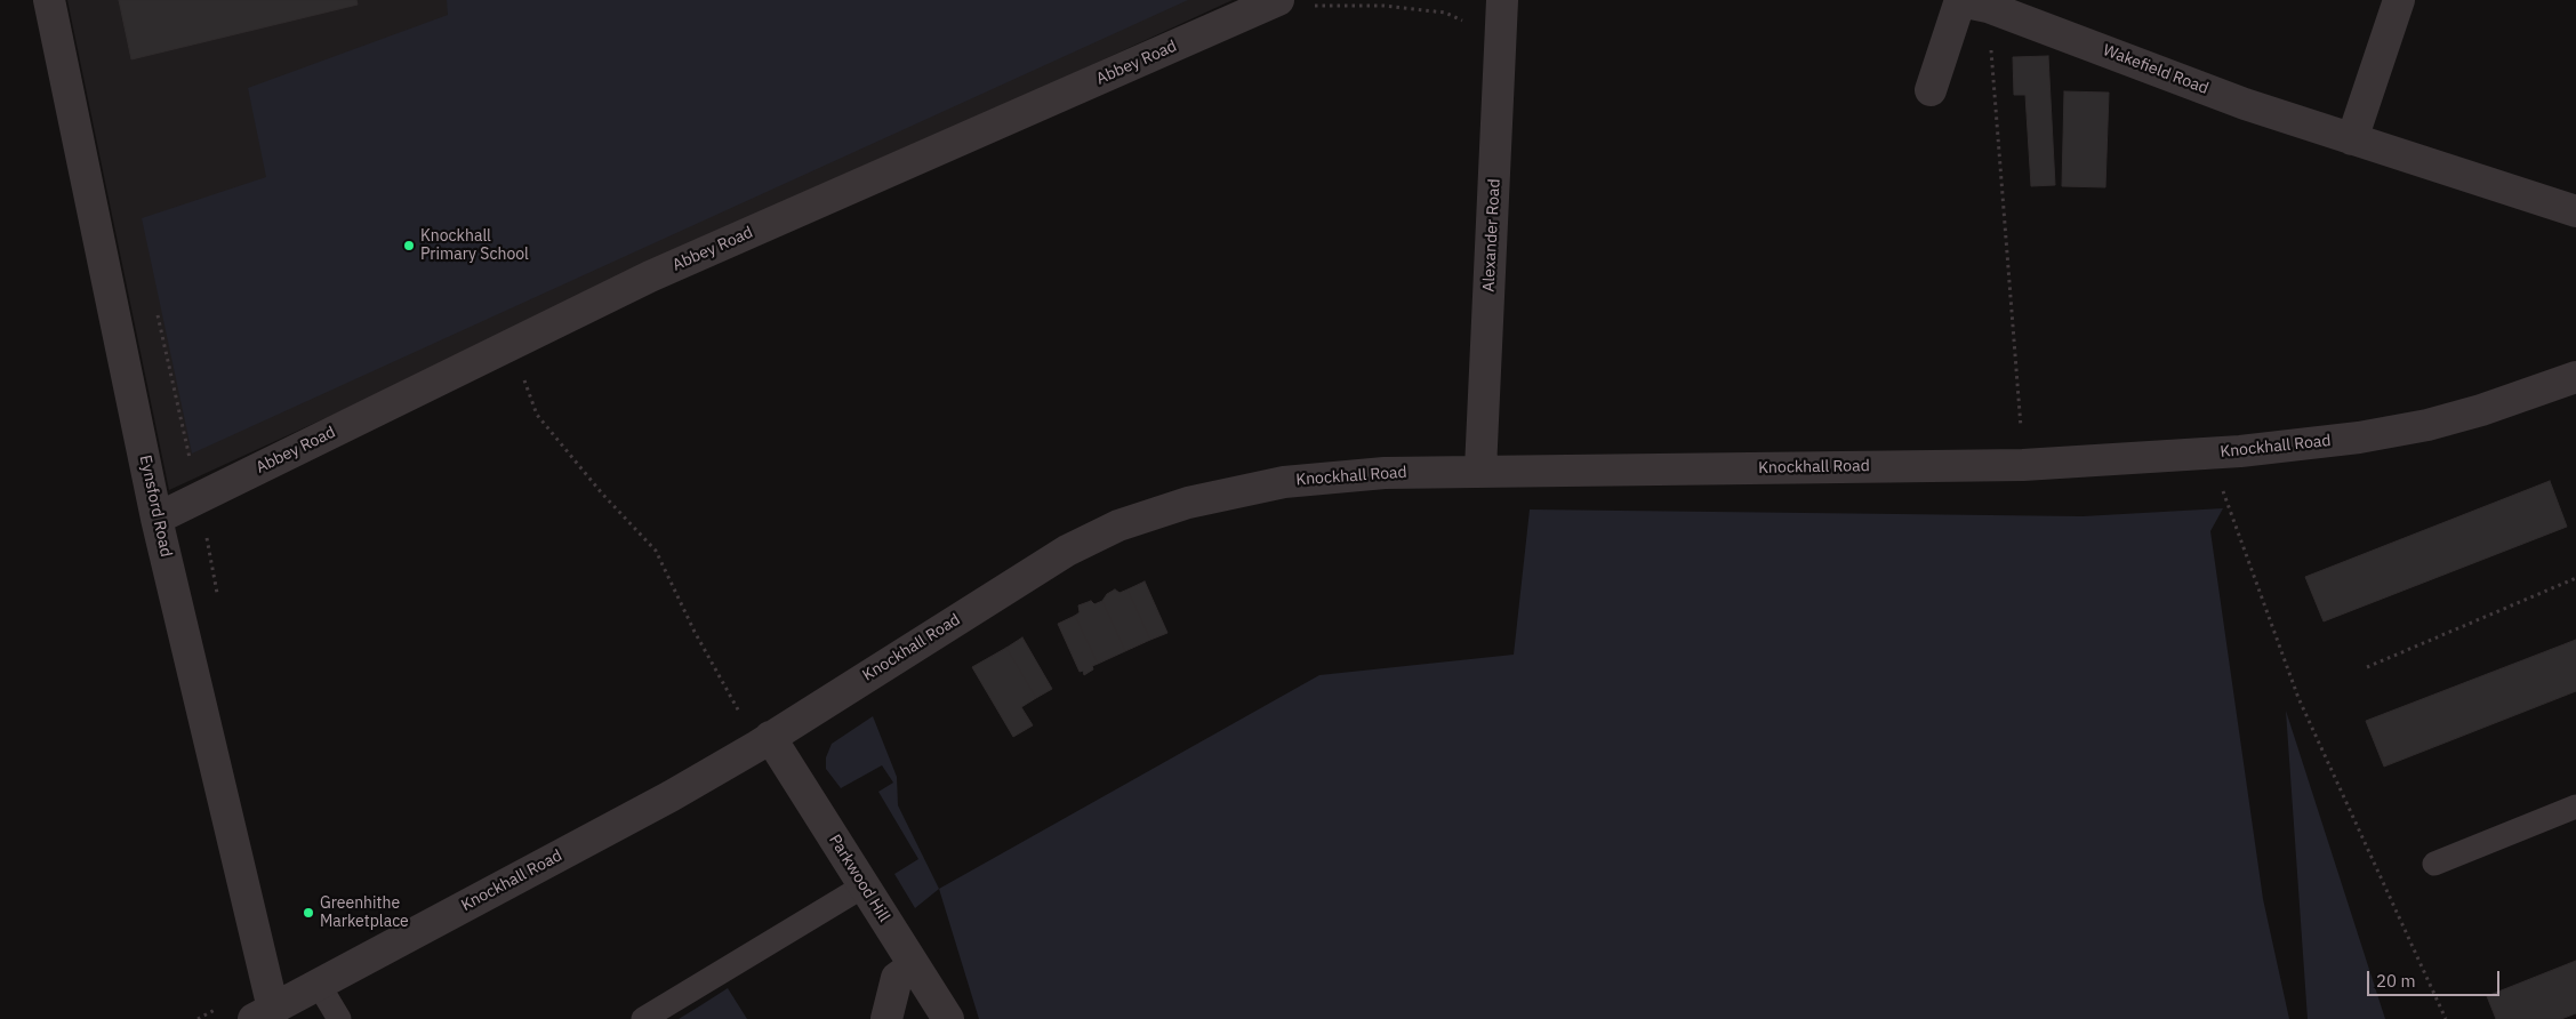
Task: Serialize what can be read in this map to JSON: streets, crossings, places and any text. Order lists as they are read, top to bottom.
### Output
{
  "streets": {
    "street": [
      "Abbey Road",
      "Wakefield Road",
      "Alexander Road",
      "Knockhall Road",
      "Eynsford Road",
      "Parkwood Hill"
    ]
  },
  "crossings": [
    ["Abbey Road", "Eynsford Road"],
    ["Alexander Road", "Knockhall Road"],
    ["Knockhall Road", "Eynsford Road"],
    ["Knockhall Road", "Parkwood Hill"]
  ],
  "places": ["Knockhall Primary School", "Greenhithe Marketplace"],
  "scale_bar": "20 m"
}
